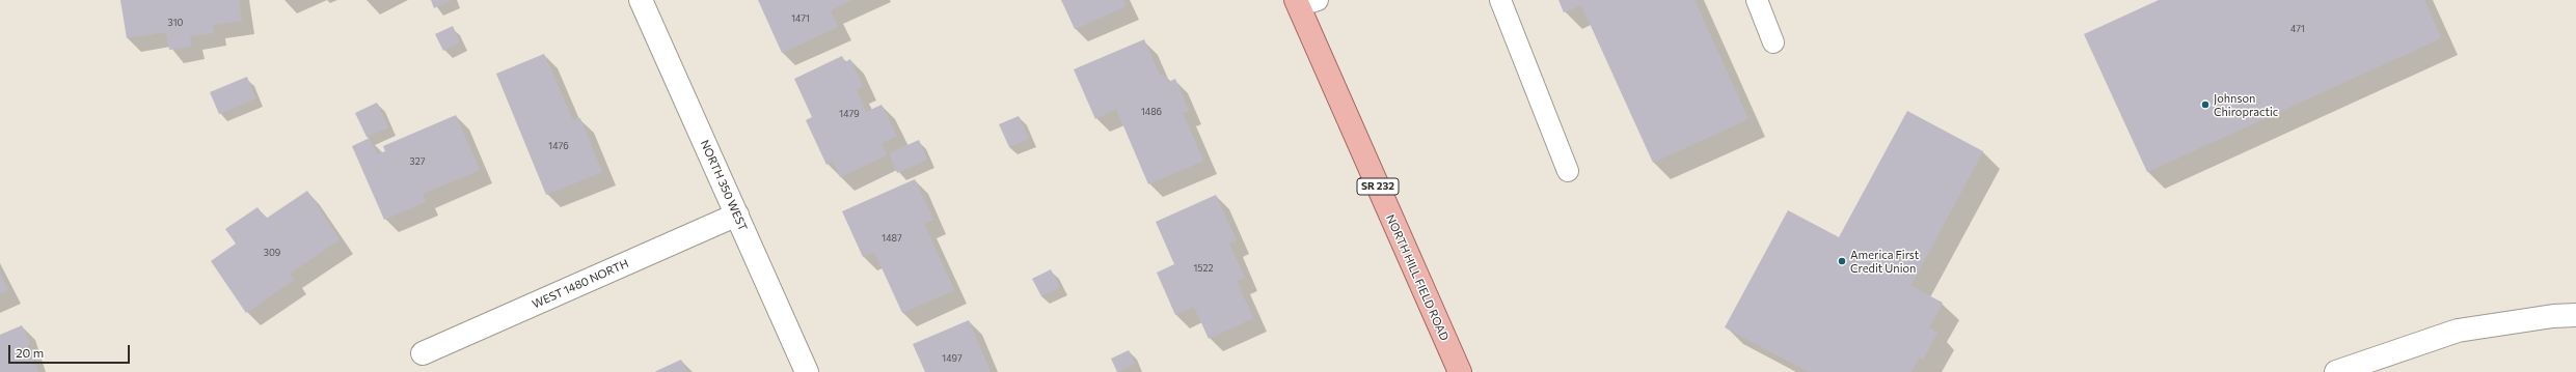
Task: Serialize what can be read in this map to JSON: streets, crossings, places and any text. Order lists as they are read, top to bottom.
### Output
{
  "streets": {
    "main road": ["SR 232", "NORTH HILL FIELD ROAD"],
    "street": ["NORTH 350 WEST", "WEST 1480 NORTH"]
  },
  "crossings": [
    ["NORTH 350 WEST", "WEST 1480 NORTH"]
  ],
  "places": ["Johnson Chiropractic", "America First Credit Union"],
  "house_numbers": [
    "1471",
    "310",
    "471",
    "1486",
    "1479",
    "1476",
    "327",
    "1487",
    "309",
    "1522",
    "1497"
  ],
  "scale_bar": "20 m"
}
